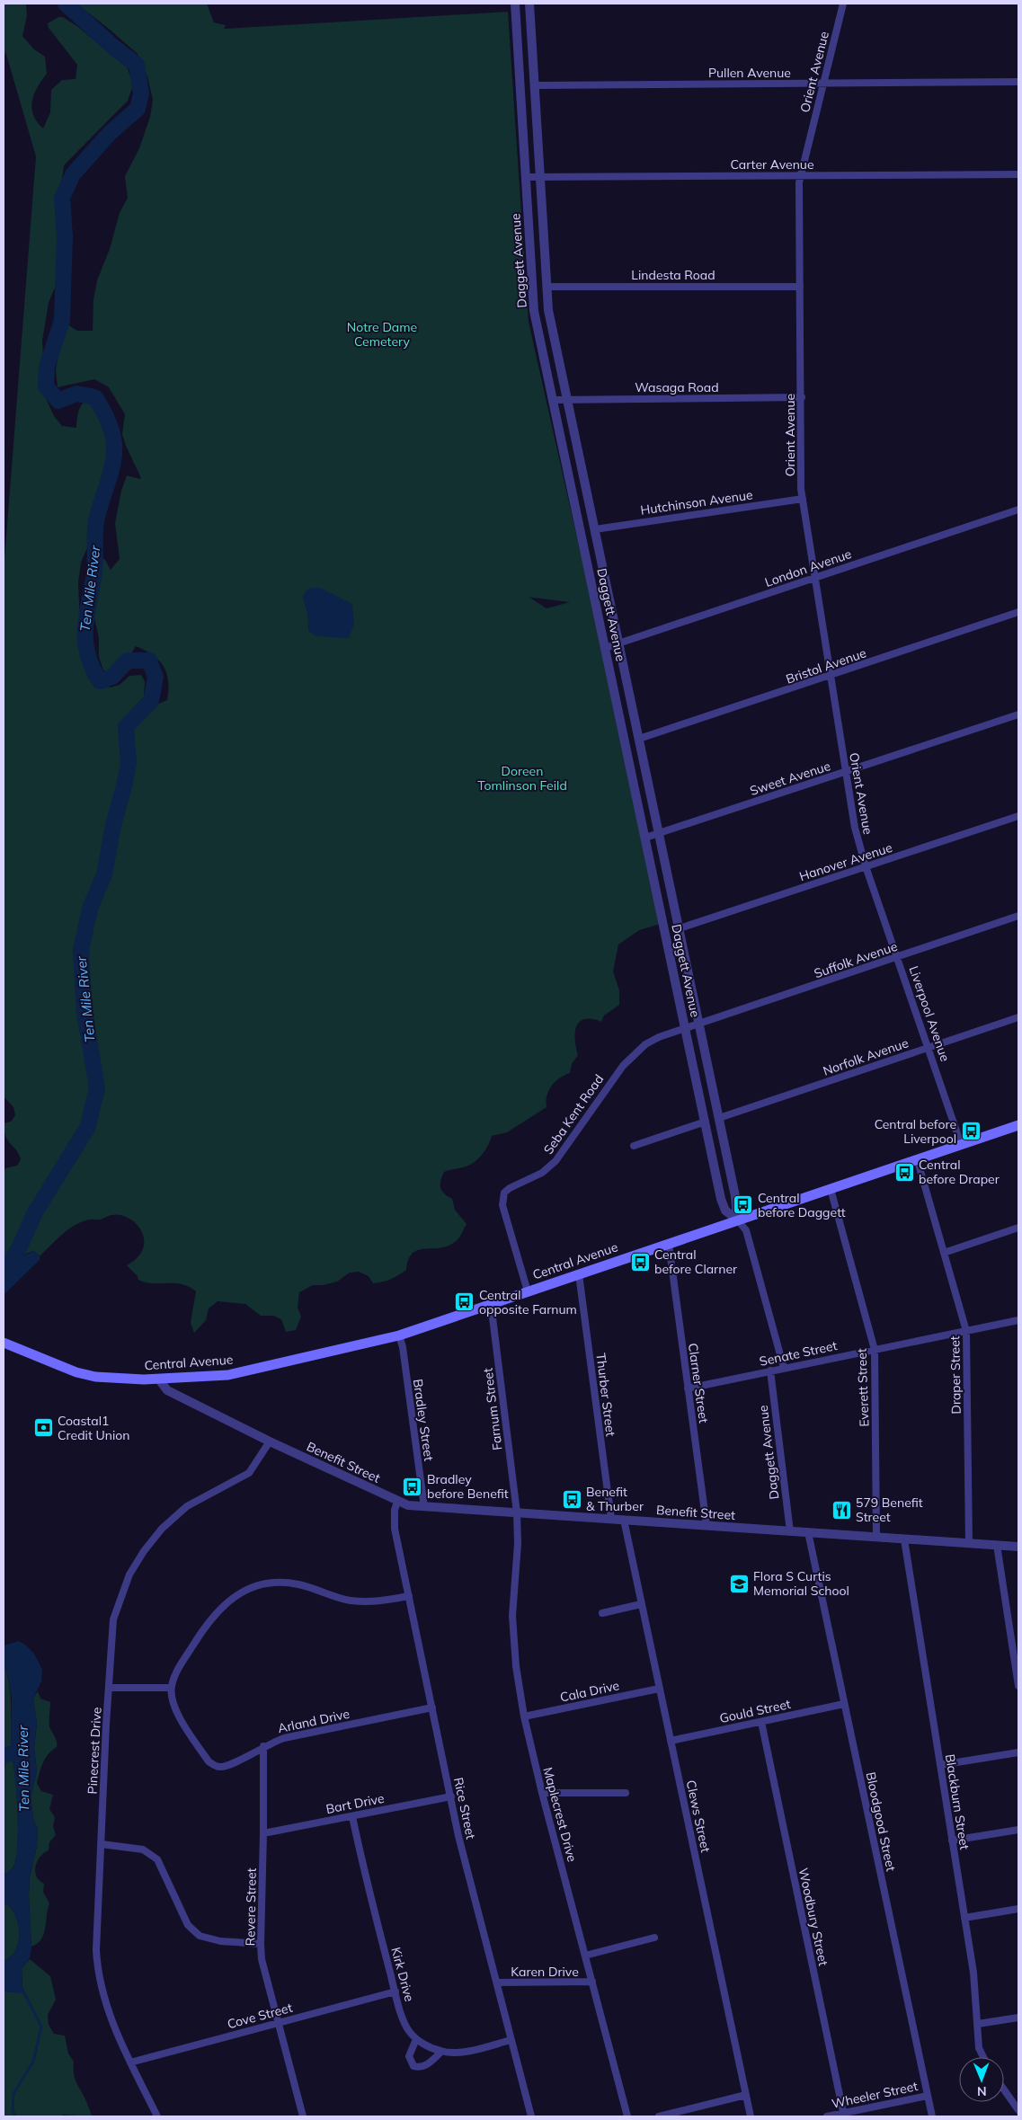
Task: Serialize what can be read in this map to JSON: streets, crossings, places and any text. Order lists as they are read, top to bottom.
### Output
{
  "streets": {
    "main road": ["Central Avenue"],
    "street": [
      "Orient Avenue",
      "Pullen Avenue",
      "Carter Avenue",
      "Daggett Avenue",
      "Lindesta Road",
      "Wasaga Road",
      "Hutchinson Avenue",
      "London Avenue",
      "Bristol Avenue",
      "Sweet Avenue",
      "Hanover Avenue",
      "Suffolk Avenue",
      "Liverpool Avenue",
      "Norfolk Avenue",
      "Seba Kent Road",
      "Senate Street",
      "Draper Street",
      "Clarner Street",
      "Everett Street",
      "Thurber Street",
      "Farnum Street",
      "Bradley Street",
      "Benefit Street",
      "Cala Drive",
      "Gould Street",
      "Arland Drive",
      "Pinecrest Drive",
      "Blackburn Street",
      "Bart Drive",
      "Rice Street",
      "Maplecrest Drive",
      "Clews Street",
      "Bloodgood Street",
      "Revere Street",
      "Woodbury Street",
      "Karen Drive",
      "Kirk Drive",
      "Cove Street",
      "Wheeler Street"
    ]
  },
  "crossings": [
    ["Orient Avenue", "Pullen Avenue"],
    ["Orient Avenue", "Carter Avenue"],
    ["Orient Avenue", "Lindesta Road"],
    ["Orient Avenue", "Wasaga Road"],
    ["Orient Avenue", "Hutchinson Avenue"],
    ["Orient Avenue", "London Avenue"],
    ["Orient Avenue", "Bristol Avenue"],
    ["Orient Avenue", "Sweet Avenue"],
    ["Orient Avenue", "Hanover Avenue"],
    ["Orient Avenue", "Liverpool Avenue"],
    ["Pullen Avenue", "Daggett Avenue"],
    ["Carter Avenue", "Daggett Avenue"],
    ["Daggett Avenue", "Lindesta Road"],
    ["Daggett Avenue", "Wasaga Road"],
    ["Daggett Avenue", "Hutchinson Avenue"],
    ["Daggett Avenue", "London Avenue"],
    ["Daggett Avenue", "Bristol Avenue"],
    ["Daggett Avenue", "Sweet Avenue"],
    ["Daggett Avenue", "Hanover Avenue"],
    ["Daggett Avenue", "Suffolk Avenue"],
    ["Daggett Avenue", "Norfolk Avenue"],
    ["Daggett Avenue", "Seba Kent Road"],
    ["Daggett Avenue", "Central Avenue"],
    ["Daggett Avenue", "Senate Street"],
    ["Daggett Avenue", "Benefit Street"],
    ["Hanover Avenue", "Liverpool Avenue"],
    ["Suffolk Avenue", "Liverpool Avenue"],
    ["Suffolk Avenue", "Seba Kent Road"],
    ["Liverpool Avenue", "Norfolk Avenue"],
    ["Liverpool Avenue", "Central Avenue"],
    ["Seba Kent Road", "Central Avenue"],
    ["Central Avenue", "Draper Street"],
    ["Central Avenue", "Clarner Street"],
    ["Central Avenue", "Everett Street"],
    ["Central Avenue", "Thurber Street"],
    ["Central Avenue", "Farnum Street"],
    ["Central Avenue", "Bradley Street"],
    ["Central Avenue", "Benefit Street"],
    ["Senate Street", "Draper Street"],
    ["Senate Street", "Clarner Street"],
    ["Senate Street", "Everett Street"],
    ["Draper Street", "Benefit Street"],
    ["Clarner Street", "Benefit Street"],
    ["Everett Street", "Benefit Street"],
    ["Thurber Street", "Benefit Street"],
    ["Farnum Street", "Benefit Street"],
    ["Farnum Street", "Maplecrest Drive"],
    ["Bradley Street", "Benefit Street"],
    ["Benefit Street", "Pinecrest Drive"],
    ["Benefit Street", "Blackburn Street"],
    ["Benefit Street", "Rice Street"],
    ["Benefit Street", "Maplecrest Drive"],
    ["Benefit Street", "Clews Street"],
    ["Benefit Street", "Bloodgood Street"],
    ["Cala Drive", "Maplecrest Drive"],
    ["Cala Drive", "Clews Street"],
    ["Gould Street", "Clews Street"],
    ["Gould Street", "Bloodgood Street"],
    ["Gould Street", "Woodbury Street"],
    ["Arland Drive", "Rice Street"],
    ["Arland Drive", "Revere Street"],
    ["Pinecrest Drive", "Cove Street"],
    ["Bart Drive", "Rice Street"],
    ["Bart Drive", "Revere Street"],
    ["Bart Drive", "Kirk Drive"],
    ["Rice Street", "Karen Drive"],
    ["Maplecrest Drive", "Karen Drive"],
    ["Bloodgood Street", "Wheeler Street"],
    ["Revere Street", "Cove Street"],
    ["Woodbury Street", "Wheeler Street"],
    ["Kirk Drive", "Cove Street"]
  ],
  "water": ["Ten Mile River"],
  "parks": ["Notre Dame Cemetery", "Doreen Tomlinson Feild"],
  "places": {
    "bus stop": [
      "Central before Liverpool",
      "Central before Draper",
      "Central before Daggett",
      "Central before Clarner",
      "Central opposite Farnum",
      "Bradley before Benefit",
      "Benefit & Thurber"
    ],
    "bank": ["Coastal1 Credit Union"],
    "restaurant": ["579 Benefit Street"],
    "school or university": ["Flora S Curtis Memorial School"]
  },
  "north": "bottom"
}
